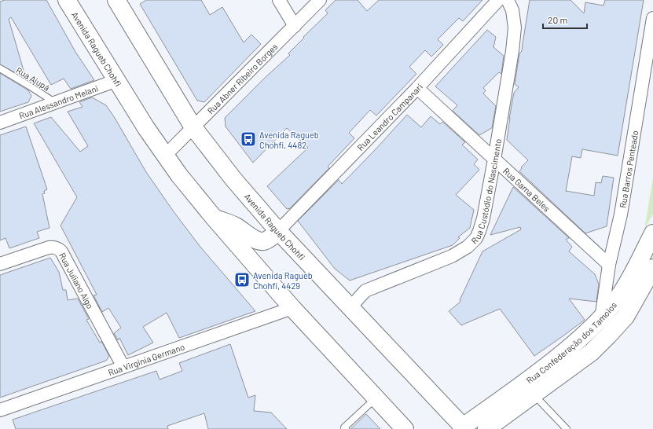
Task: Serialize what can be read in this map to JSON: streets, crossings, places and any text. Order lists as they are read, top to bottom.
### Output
{
  "streets": {
    "main road": ["Avenida Ragueb Chohfi", "Rua Confederação dos Tamoios"],
    "street": [
      "Rua Abner Ribeiro Borges",
      "Rua Alessandro Melani",
      "Rua Leandro Campanari",
      "Rua Barros Penteado",
      "Rua Custódio do Nascimento",
      "Rua Gama Beles",
      "Rua Juliano Algo",
      "Rua Virginia Germano"
    ],
    "lane": ["Rua Ajupá"]
  },
  "crossings": [
    ["Avenida Ragueb Chohfi", "Rua Abner Ribeiro Borges"],
    ["Avenida Ragueb Chohfi", "Rua Alessandro Melani"],
    ["Avenida Ragueb Chohfi", "Rua Leandro Campanari"],
    ["Avenida Ragueb Chohfi", "Rua Custódio do Nascimento"],
    ["Avenida Ragueb Chohfi", "Rua Confederação dos Tamoios"],
    ["Avenida Ragueb Chohfi", "Rua Virginia Germano"],
    ["Rua Ajupá", "Rua Alessandro Melani"],
    ["Rua Leandro Campanari", "Rua Gama Beles"],
    ["Rua Barros Penteado", "Rua Gama Beles"],
    ["Rua Barros Penteado", "Rua Confederação dos Tamoios"],
    ["Rua Custódio do Nascimento", "Rua Gama Beles"],
    ["Rua Juliano Algo", "Rua Virginia Germano"]
  ],
  "places": {
    "bus stop": ["Avenida Ragueb Chohfi, 4482", "Avenida Ragueb Chohfi, 4429"]
  },
  "scale_bar": "20 m"
}
